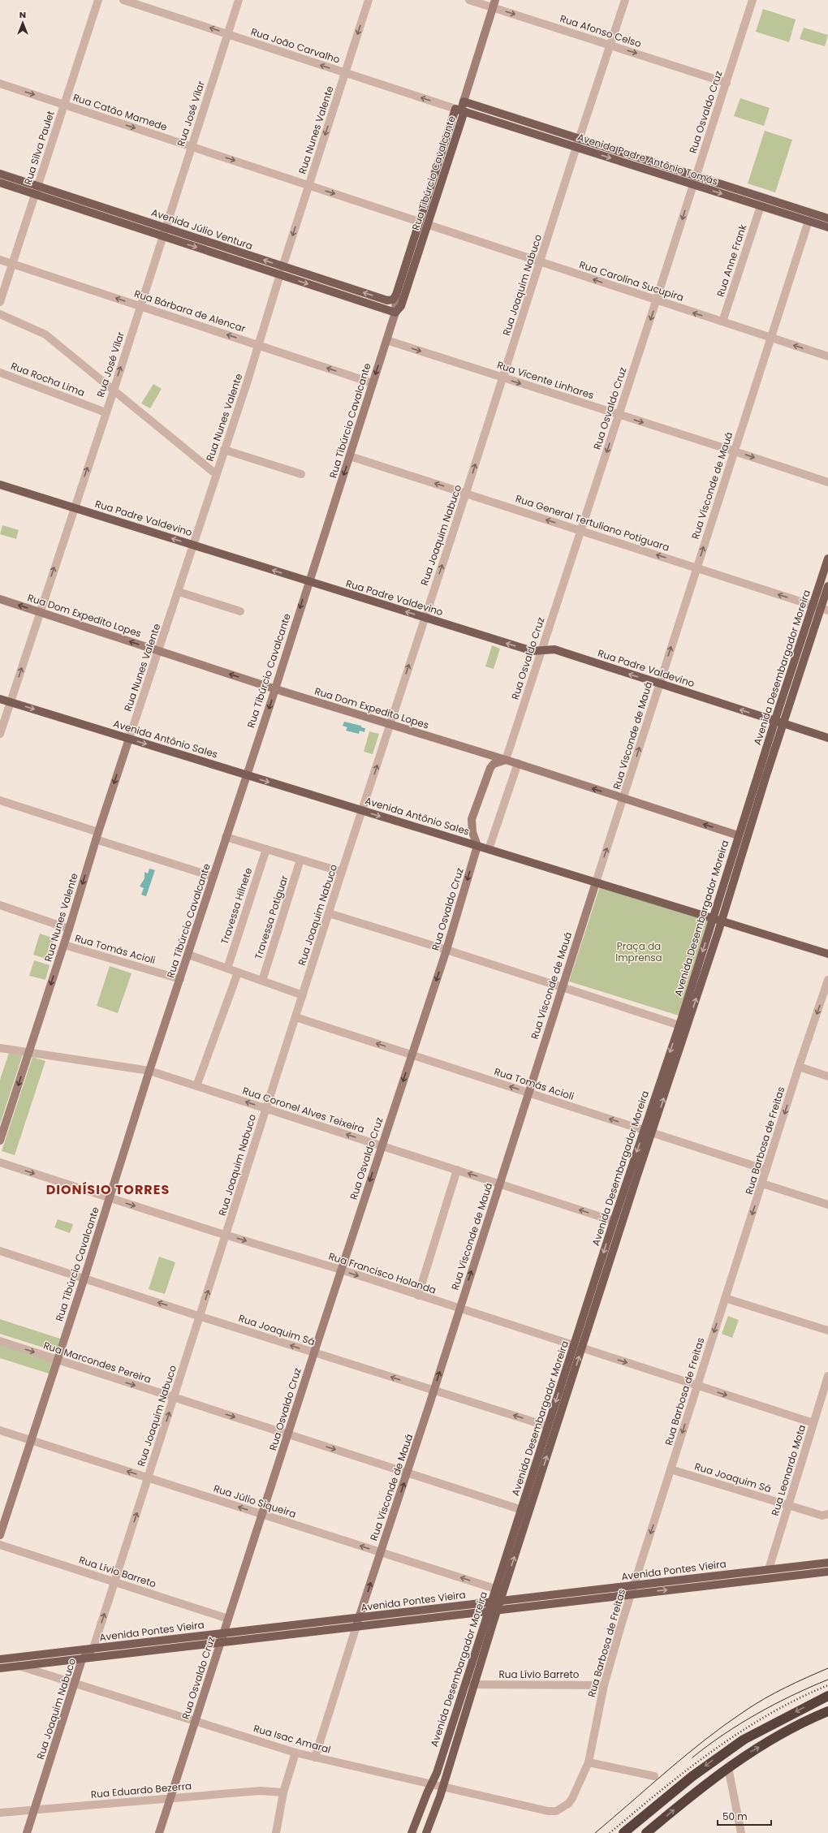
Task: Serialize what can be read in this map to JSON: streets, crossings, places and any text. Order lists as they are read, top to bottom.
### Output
{
  "streets": {
    "main road": [
      "Avenida Padre Antônio Tomás",
      "Rua Tibúrcio Cavalcante",
      "Avenida Júlio Ventura",
      "Rua Padre Valdevino",
      "Avenida Desembargador Moreira",
      "Avenida Antônio Sales",
      "Avenida Pontes Vieira"
    ],
    "street": [
      "Rua Afonso Celso",
      "Rua João Carvalho",
      "Rua Catão Mamede",
      "Rua Osvaldo Cruz",
      "Rua José Vilar",
      "Rua Nunes Valente",
      "Rua Silva Paulet",
      "Rua Anne Frank",
      "Rua Carolina Sucupira",
      "Rua Joaquim Nabuco",
      "Rua Bárbara de Alencar",
      "Rua Rocha Lima",
      "Rua Vicente Linhares",
      "Rua Visconde de Mauá",
      "Rua General Tertuliano Potiguara",
      "Rua Dom Expedito Lopes",
      "Travessa Hilnete",
      "Travessa Potiguar",
      "Rua Tomás Acioli",
      "Rua Coronel Alves Teixeira",
      "Rua Barbosa de Freitas",
      "Rua Francisco Holanda",
      "Rua Joaquim Sá",
      "Rua Marcondes Pereira",
      "Rua Leonardo Mota",
      "Rua Júlio Siqueira",
      "Rua Lívio Barreto",
      "Rua Isac Amaral",
      "Rua Eduardo Bezerra"
    ]
  },
  "crossings": [
    ["Rua Afonso Celso", "Rua Osvaldo Cruz"],
    ["Rua Afonso Celso", "Rua Tibúrcio Cavalcante"],
    ["Rua Afonso Celso", "Rua Joaquim Nabuco"],
    ["Rua João Carvalho", "Rua José Vilar"],
    ["Rua João Carvalho", "Rua Nunes Valente"],
    ["Rua João Carvalho", "Avenida Padre Antônio Tomás"],
    ["Rua João Carvalho", "Rua Tibúrcio Cavalcante"],
    ["Rua Catão Mamede", "Rua José Vilar"],
    ["Rua Catão Mamede", "Rua Nunes Valente"],
    ["Rua Catão Mamede", "Rua Silva Paulet"],
    ["Rua Catão Mamede", "Rua Tibúrcio Cavalcante"],
    ["Rua Osvaldo Cruz", "Avenida Padre Antônio Tomás"],
    ["Rua Osvaldo Cruz", "Rua Carolina Sucupira"],
    ["Rua Osvaldo Cruz", "Rua Vicente Linhares"],
    ["Rua Osvaldo Cruz", "Rua Padre Valdevino"],
    ["Rua Osvaldo Cruz", "Rua General Tertuliano Potiguara"],
    ["Rua Osvaldo Cruz", "Rua Dom Expedito Lopes"],
    ["Rua Osvaldo Cruz", "Avenida Antônio Sales"],
    ["Rua Osvaldo Cruz", "Rua Tomás Acioli"],
    ["Rua Osvaldo Cruz", "Rua Coronel Alves Teixeira"],
    ["Rua Osvaldo Cruz", "Rua Francisco Holanda"],
    ["Rua Osvaldo Cruz", "Rua Joaquim Sá"],
    ["Rua Osvaldo Cruz", "Rua Marcondes Pereira"],
    ["Rua Osvaldo Cruz", "Rua Júlio Siqueira"],
    ["Rua Osvaldo Cruz", "Avenida Pontes Vieira"],
    ["Rua Osvaldo Cruz", "Rua Lívio Barreto"],
    ["Rua Osvaldo Cruz", "Rua Isac Amaral"],
    ["Rua Osvaldo Cruz", "Rua Eduardo Bezerra"],
    ["Rua José Vilar", "Avenida Júlio Ventura"],
    ["Rua José Vilar", "Rua Bárbara de Alencar"],
    ["Rua José Vilar", "Rua Rocha Lima"],
    ["Rua José Vilar", "Rua Padre Valdevino"],
    ["Rua José Vilar", "Rua Dom Expedito Lopes"],
    ["Rua José Vilar", "Avenida Antônio Sales"],
    ["Rua Nunes Valente", "Avenida Júlio Ventura"],
    ["Rua Nunes Valente", "Rua Bárbara de Alencar"],
    ["Rua Nunes Valente", "Rua Padre Valdevino"],
    ["Rua Nunes Valente", "Rua Dom Expedito Lopes"],
    ["Rua Nunes Valente", "Avenida Antônio Sales"],
    ["Rua Nunes Valente", "Rua Tomás Acioli"],
    ["Rua Nunes Valente", "Rua Coronel Alves Teixeira"],
    ["Rua Silva Paulet", "Avenida Júlio Ventura"],
    ["Rua Silva Paulet", "Rua Bárbara de Alencar"],
    ["Avenida Padre Antônio Tomás", "Rua Tibúrcio Cavalcante"],
    ["Avenida Padre Antônio Tomás", "Rua Anne Frank"],
    ["Avenida Padre Antônio Tomás", "Rua Joaquim Nabuco"],
    ["Avenida Padre Antônio Tomás", "Rua Visconde de Mauá"],
    ["Rua Tibúrcio Cavalcante", "Avenida Júlio Ventura"],
    ["Rua Tibúrcio Cavalcante", "Rua Carolina Sucupira"],
    ["Rua Tibúrcio Cavalcante", "Rua Bárbara de Alencar"],
    ["Rua Tibúrcio Cavalcante", "Rua Vicente Linhares"],
    ["Rua Tibúrcio Cavalcante", "Rua Padre Valdevino"],
    ["Rua Tibúrcio Cavalcante", "Rua General Tertuliano Potiguara"],
    ["Rua Tibúrcio Cavalcante", "Rua Dom Expedito Lopes"],
    ["Rua Tibúrcio Cavalcante", "Avenida Antônio Sales"],
    ["Rua Tibúrcio Cavalcante", "Rua Tomás Acioli"],
    ["Rua Tibúrcio Cavalcante", "Rua Coronel Alves Teixeira"],
    ["Rua Tibúrcio Cavalcante", "Rua Francisco Holanda"],
    ["Rua Tibúrcio Cavalcante", "Rua Joaquim Sá"],
    ["Rua Tibúrcio Cavalcante", "Rua Marcondes Pereira"],
    ["Rua Tibúrcio Cavalcante", "Rua Júlio Siqueira"],
    ["Rua Anne Frank", "Rua Carolina Sucupira"],
    ["Rua Carolina Sucupira", "Rua Joaquim Nabuco"],
    ["Rua Carolina Sucupira", "Rua Visconde de Mauá"],
    ["Rua Joaquim Nabuco", "Rua Vicente Linhares"],
    ["Rua Joaquim Nabuco", "Rua Padre Valdevino"],
    ["Rua Joaquim Nabuco", "Rua General Tertuliano Potiguara"],
    ["Rua Joaquim Nabuco", "Rua Dom Expedito Lopes"],
    ["Rua Joaquim Nabuco", "Avenida Antônio Sales"],
    ["Rua Joaquim Nabuco", "Rua Tomás Acioli"],
    ["Rua Joaquim Nabuco", "Rua Coronel Alves Teixeira"],
    ["Rua Joaquim Nabuco", "Rua Francisco Holanda"],
    ["Rua Joaquim Nabuco", "Rua Joaquim Sá"],
    ["Rua Joaquim Nabuco", "Rua Marcondes Pereira"],
    ["Rua Joaquim Nabuco", "Rua Júlio Siqueira"],
    ["Rua Joaquim Nabuco", "Avenida Pontes Vieira"],
    ["Rua Joaquim Nabuco", "Rua Lívio Barreto"],
    ["Rua Joaquim Nabuco", "Rua Isac Amaral"],
    ["Rua Joaquim Nabuco", "Rua Eduardo Bezerra"],
    ["Rua Vicente Linhares", "Rua Visconde de Mauá"],
    ["Rua Visconde de Mauá", "Rua Padre Valdevino"],
    ["Rua Visconde de Mauá", "Rua General Tertuliano Potiguara"],
    ["Rua Visconde de Mauá", "Rua Dom Expedito Lopes"],
    ["Rua Visconde de Mauá", "Avenida Antônio Sales"],
    ["Rua Visconde de Mauá", "Rua Tomás Acioli"],
    ["Rua Visconde de Mauá", "Rua Coronel Alves Teixeira"],
    ["Rua Visconde de Mauá", "Rua Francisco Holanda"],
    ["Rua Visconde de Mauá", "Rua Joaquim Sá"],
    ["Rua Visconde de Mauá", "Rua Marcondes Pereira"],
    ["Rua Visconde de Mauá", "Rua Júlio Siqueira"],
    ["Rua Visconde de Mauá", "Avenida Pontes Vieira"],
    ["Rua Visconde de Mauá", "Rua Isac Amaral"],
    ["Rua Padre Valdevino", "Avenida Desembargador Moreira"],
    ["Rua General Tertuliano Potiguara", "Avenida Desembargador Moreira"],
    ["Rua Dom Expedito Lopes", "Avenida Desembargador Moreira"],
    ["Avenida Desembargador Moreira", "Avenida Antônio Sales"],
    ["Avenida Desembargador Moreira", "Rua Tomás Acioli"],
    ["Avenida Desembargador Moreira", "Rua Coronel Alves Teixeira"],
    ["Avenida Desembargador Moreira", "Rua Francisco Holanda"],
    ["Avenida Desembargador Moreira", "Rua Joaquim Sá"],
    ["Avenida Desembargador Moreira", "Rua Marcondes Pereira"],
    ["Avenida Desembargador Moreira", "Rua Júlio Siqueira"],
    ["Avenida Desembargador Moreira", "Avenida Pontes Vieira"],
    ["Avenida Desembargador Moreira", "Rua Lívio Barreto"],
    ["Avenida Desembargador Moreira", "Rua Isac Amaral"],
    ["Rua Tomás Acioli", "Rua Barbosa de Freitas"],
    ["Rua Barbosa de Freitas", "Rua Francisco Holanda"],
    ["Rua Barbosa de Freitas", "Rua Joaquim Sá"],
    ["Rua Barbosa de Freitas", "Avenida Pontes Vieira"],
    ["Rua Barbosa de Freitas", "Rua Lívio Barreto"],
    ["Rua Barbosa de Freitas", "Rua Isac Amaral"],
    ["Rua Francisco Holanda", "Rua Leonardo Mota"],
    ["Rua Joaquim Sá", "Rua Leonardo Mota"],
    ["Rua Leonardo Mota", "Avenida Pontes Vieira"],
    ["Avenida Pontes Vieira", "Rua Isac Amaral"]
  ],
  "one_way": [
    "Rua Afonso Celso",
    "Rua João Carvalho",
    "Rua Catão Mamede",
    "Rua Osvaldo Cruz",
    "Rua José Vilar",
    "Rua Nunes Valente",
    "Rua Carolina Sucupira",
    "Rua Joaquim Nabuco",
    "Rua Bárbara de Alencar",
    "Rua Vicente Linhares",
    "Rua Visconde de Mauá",
    "Rua Padre Valdevino",
    "Rua General Tertuliano Potiguara",
    "Rua Dom Expedito Lopes",
    "Avenida Antônio Sales",
    "Rua Tomás Acioli",
    "Rua Coronel Alves Teixeira",
    "Rua Barbosa de Freitas",
    "Rua Francisco Holanda",
    "Rua Joaquim Sá",
    "Rua Marcondes Pereira",
    "Rua Júlio Siqueira"
  ],
  "districts": ["DIONÍSIO TORRES"],
  "parks": ["Praça da Imprensa"],
  "scale_bar": "50 m",
  "north": "top"
}
